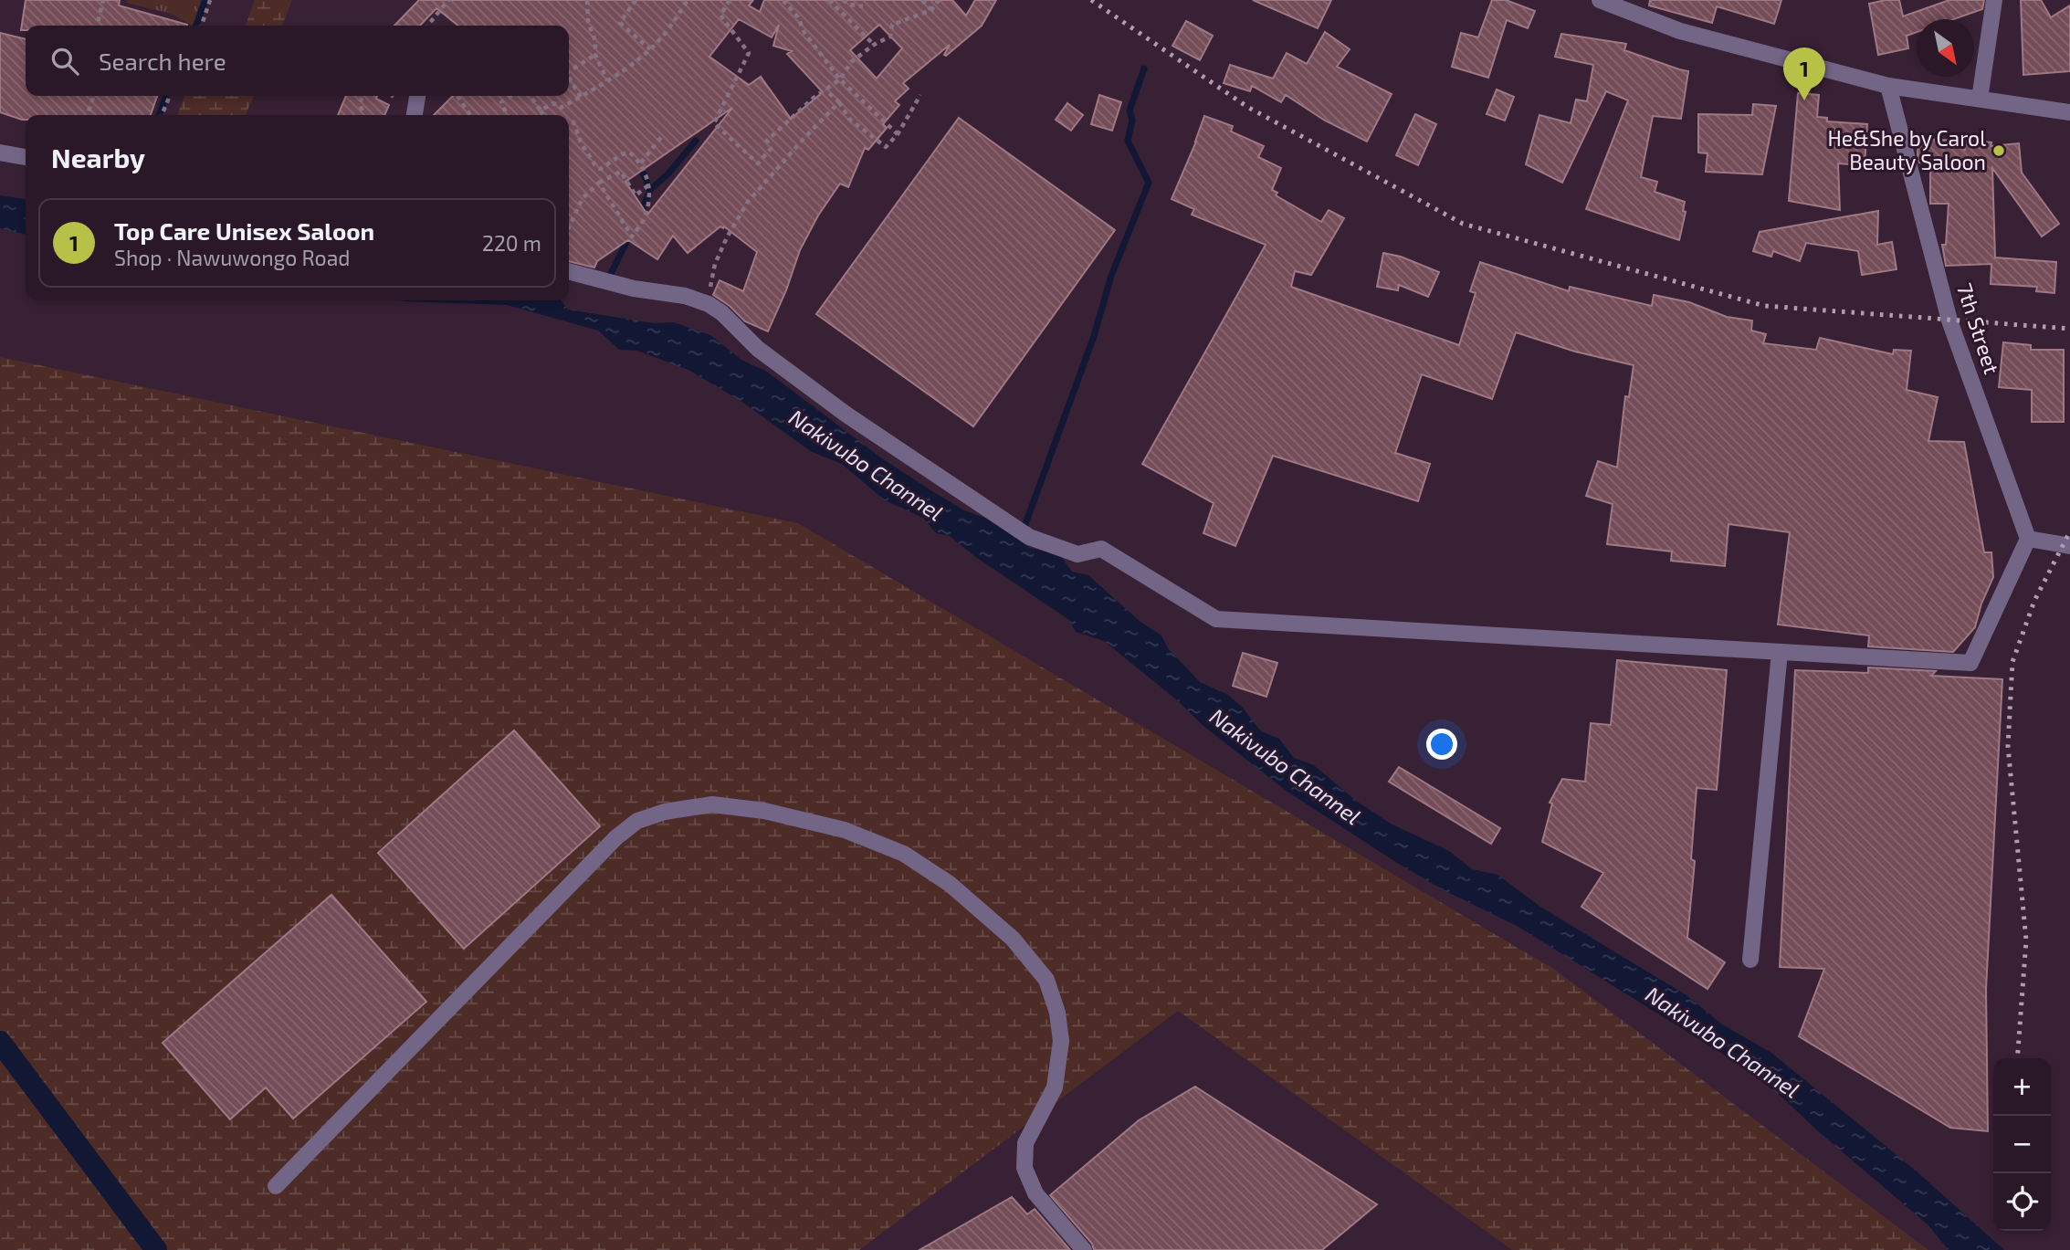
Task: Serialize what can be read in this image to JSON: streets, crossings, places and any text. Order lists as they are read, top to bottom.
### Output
{
  "streets": {
    "street": ["7th Street"]
  },
  "water": ["Nakivubo Channel"],
  "places": ["He&She by Carol Beauty Saloon"],
  "north": "bottom right",
  "page": {
    "search": "Search here",
    "pins": "1",
    "heading": "Nearby",
    "list": [
      {
        "mark": "1",
        "name": "Top Care Unisex Saloon",
        "note": "Shop · Nawuwongo Road",
        "value": "220 m"
      }
    ],
    "map_buttons": ["+", "−"]
  }
}
